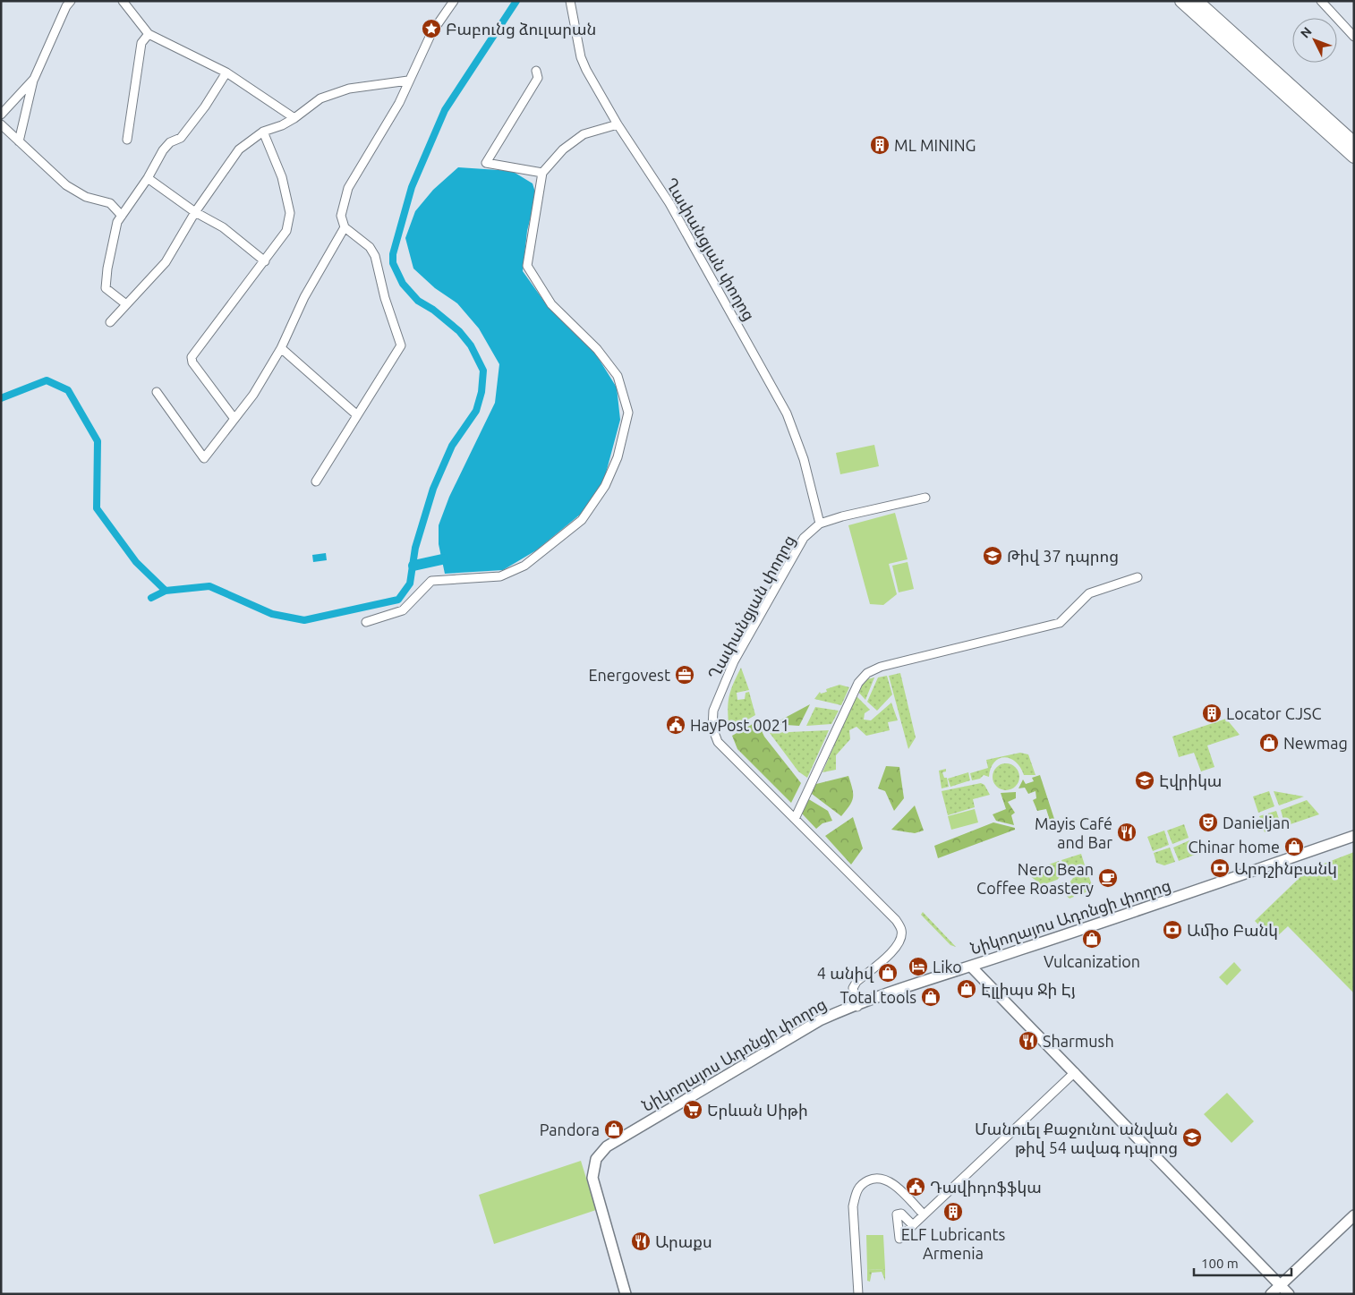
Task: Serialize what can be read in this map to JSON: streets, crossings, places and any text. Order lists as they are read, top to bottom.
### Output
{
  "streets": {
    "street": ["Ղափանցյան փողոց", "Նիկողայոս Ադոնցի փողոց"]
  },
  "crossings": [
    ["Ղափանցյան փողոց", "Նիկողայոս Ադոնցի փողոց"]
  ],
  "places": {
    "place": ["Բաբունց ձուլարան"],
    "building": ["ML MINING", "Locator CJSC", "ELF Lubricants Armenia"],
    "school or university": ["Թիվ 37 դպրոց", "Էվրիկա", "Մանուել Քաջունու անվան թիվ 54 ավագ դպրոց"],
    "office": ["Energovest"],
    "public building": ["HayPost 0021", "Դավիդոֆֆկա"],
    "shop": [
      "Newmag",
      "Chinar home",
      "Vulcanization",
      "4 անիվ",
      "Էլլիպս Ջի Էյ",
      "Total tools",
      "Pandora"
    ],
    "theatre": ["Danieljan"],
    "restaurant": ["Mayis Café and Bar", "Sharmush", "Արաքս"],
    "bank": ["Արդշինբանկ", "Ամիօ Բանկ"],
    "cafe": ["Nero Bean Coffee Roastery"],
    "hotel": ["Liko"],
    "supermarket": ["Երևան Սիթի"]
  },
  "scale_bar": "100 m",
  "north": "top left"
}
